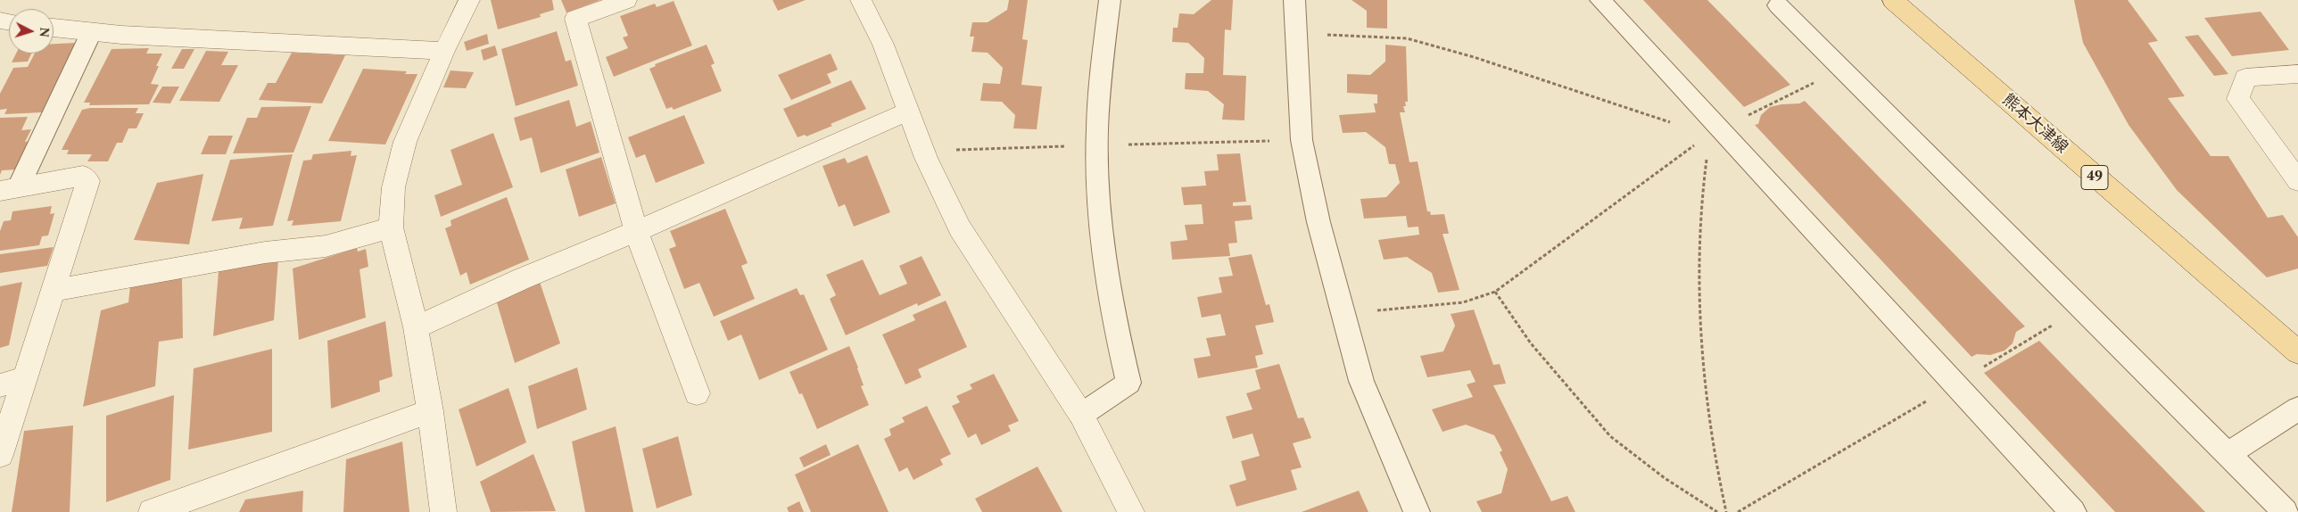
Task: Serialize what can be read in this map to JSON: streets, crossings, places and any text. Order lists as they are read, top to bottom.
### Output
{
  "streets": {
    "main road": ["熊本大津線", "49"]
  },
  "north": "right"
}
